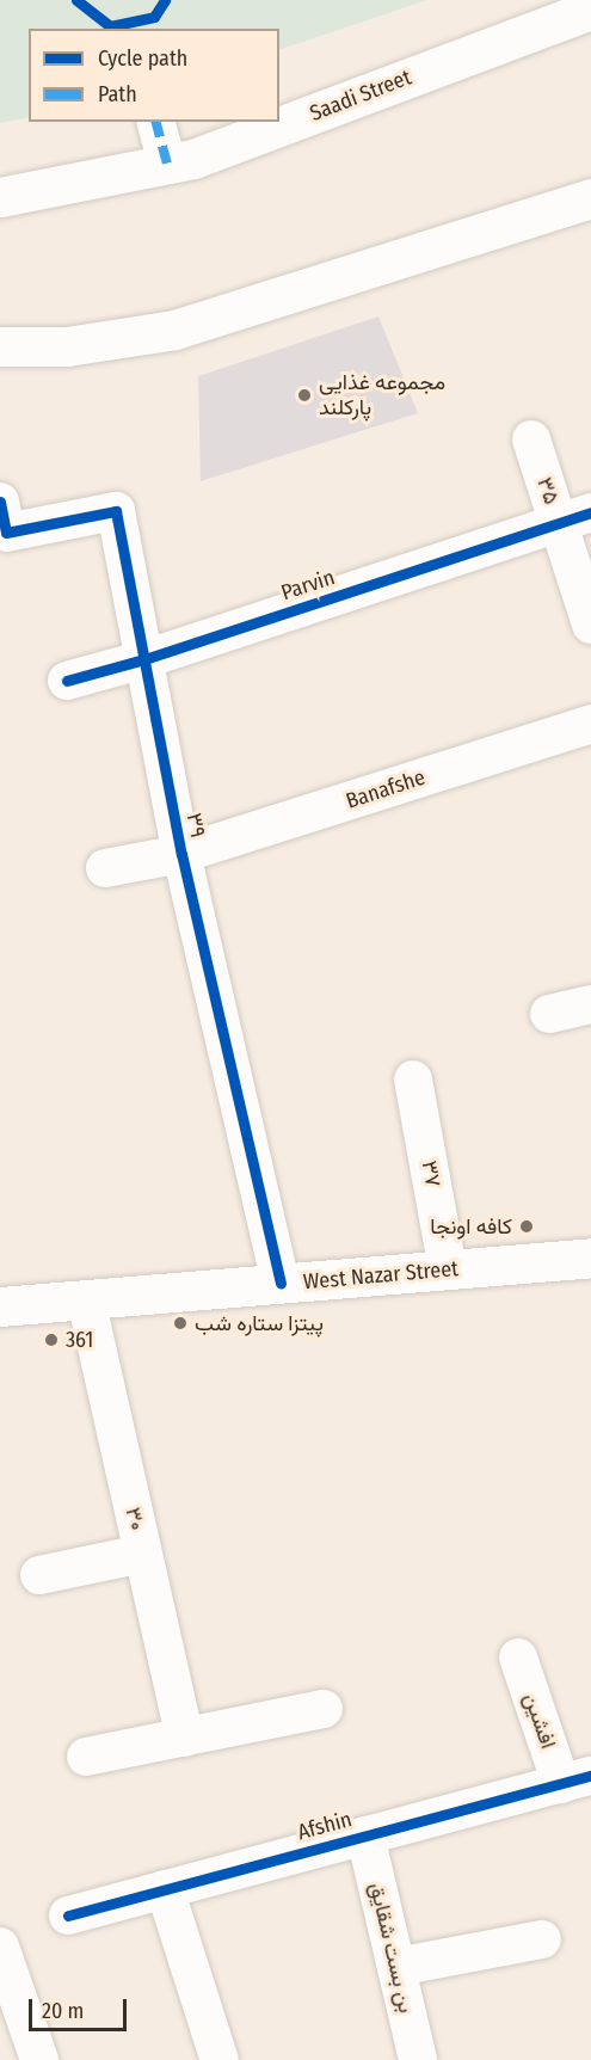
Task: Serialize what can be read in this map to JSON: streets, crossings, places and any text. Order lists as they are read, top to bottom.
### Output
{
  "streets": {
    "main road": ["Saadi Street", "West Nazar Street"],
    "street": [
      "۳۵",
      "Parvin",
      "Banafshe",
      "۳۹",
      "۳۷",
      "۳۰",
      "افشین",
      "Afshin",
      "بن بست شقایق"
    ]
  },
  "crossings": [
    ["۳۵", "Parvin"],
    ["Parvin", "۳۹"],
    ["Banafshe", "۳۹"],
    ["۳۹", "West Nazar Street"],
    ["۳۷", "West Nazar Street"],
    ["West Nazar Street", "۳۰"],
    ["افشین", "Afshin"],
    ["Afshin", "بن بست شقایق"]
  ],
  "places": [
    "مجموعه غذایی پارکلند",
    "کافه اونجا",
    "پیتزا ستاره شب",
    "361"
  ],
  "legend": ["Cycle path", "Path"],
  "scale_bar": "20 m"
}
